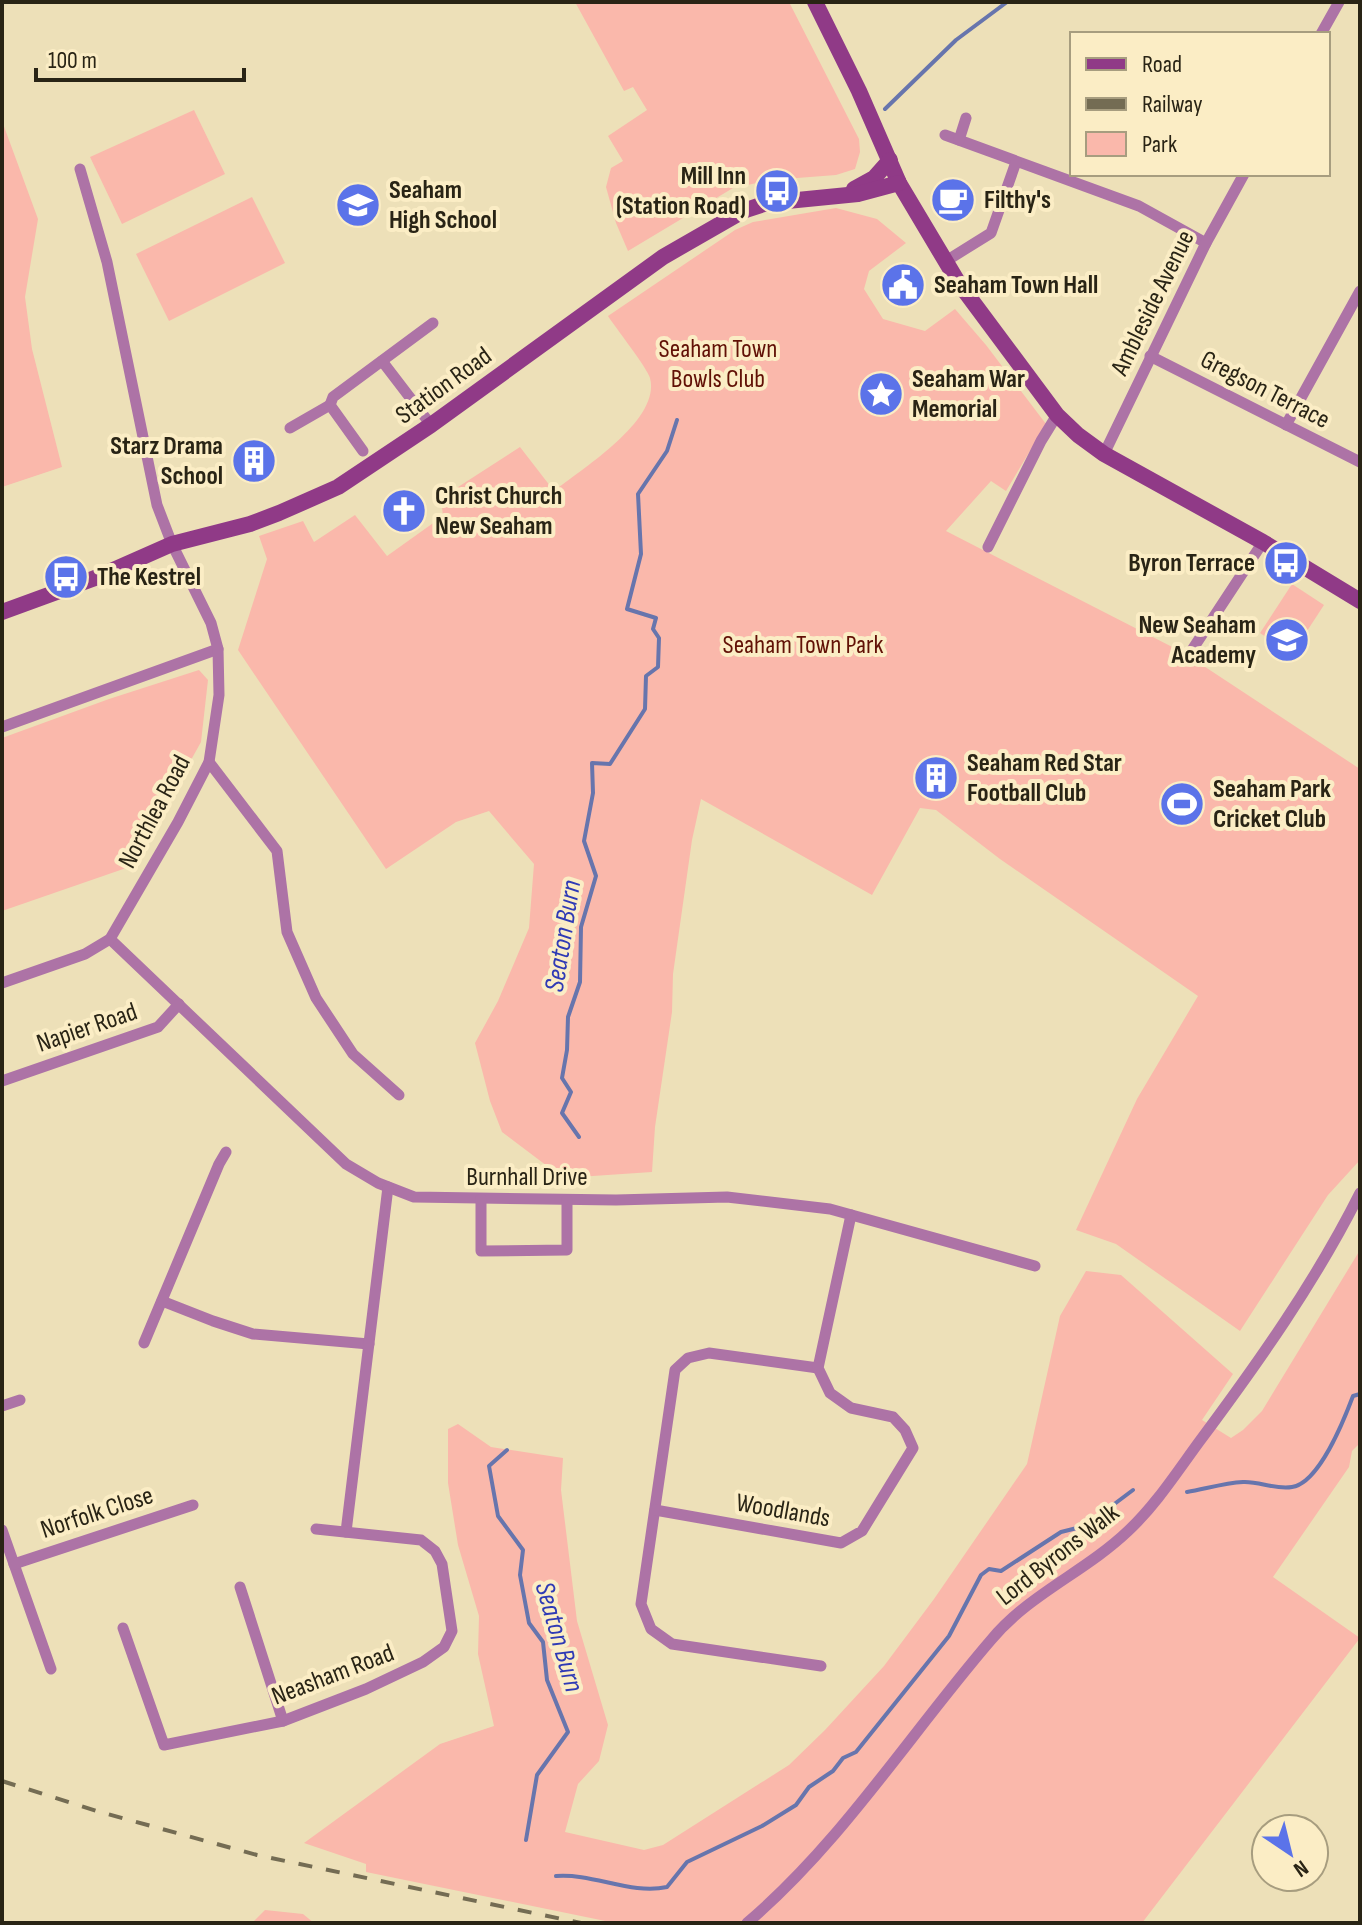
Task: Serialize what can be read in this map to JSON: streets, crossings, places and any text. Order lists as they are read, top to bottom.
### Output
{
  "streets": {
    "main road": ["Station Road"],
    "street": [
      "Ambleside Avenue",
      "Gregson Terrace",
      "Northlea Road",
      "Napier Road",
      "Burnhall Drive",
      "Woodlands",
      "Norfolk Close",
      "Lord Byrons Walk",
      "Neasham Road"
    ]
  },
  "crossings": [
    ["Ambleside Avenue", "Gregson Terrace"],
    ["Station Road", "Northlea Road"],
    ["Northlea Road", "Burnhall Drive"],
    ["Napier Road", "Burnhall Drive"]
  ],
  "water": ["Seaton Burn"],
  "parks": ["Seaham Town Bowls Club", "Seaham Town Park"],
  "places": {
    "bus stop": ["Mill Inn (Station Road)", "Byron Terrace", "The Kestrel"],
    "cafe": ["Filthy's"],
    "school or university": ["Seaham High School", "New Seaham Academy"],
    "public building": ["Seaham Town Hall"],
    "place": ["Seaham War Memorial"],
    "building": ["Starz Drama School", "Seaham Red Star Football Club"],
    "church": ["Christ Church New Seaham"],
    "sports": ["Seaham Park Cricket Club"]
  },
  "legend": ["Road", "Railway", "Park"],
  "scale_bar": "100 m",
  "north": "bottom right"
}
